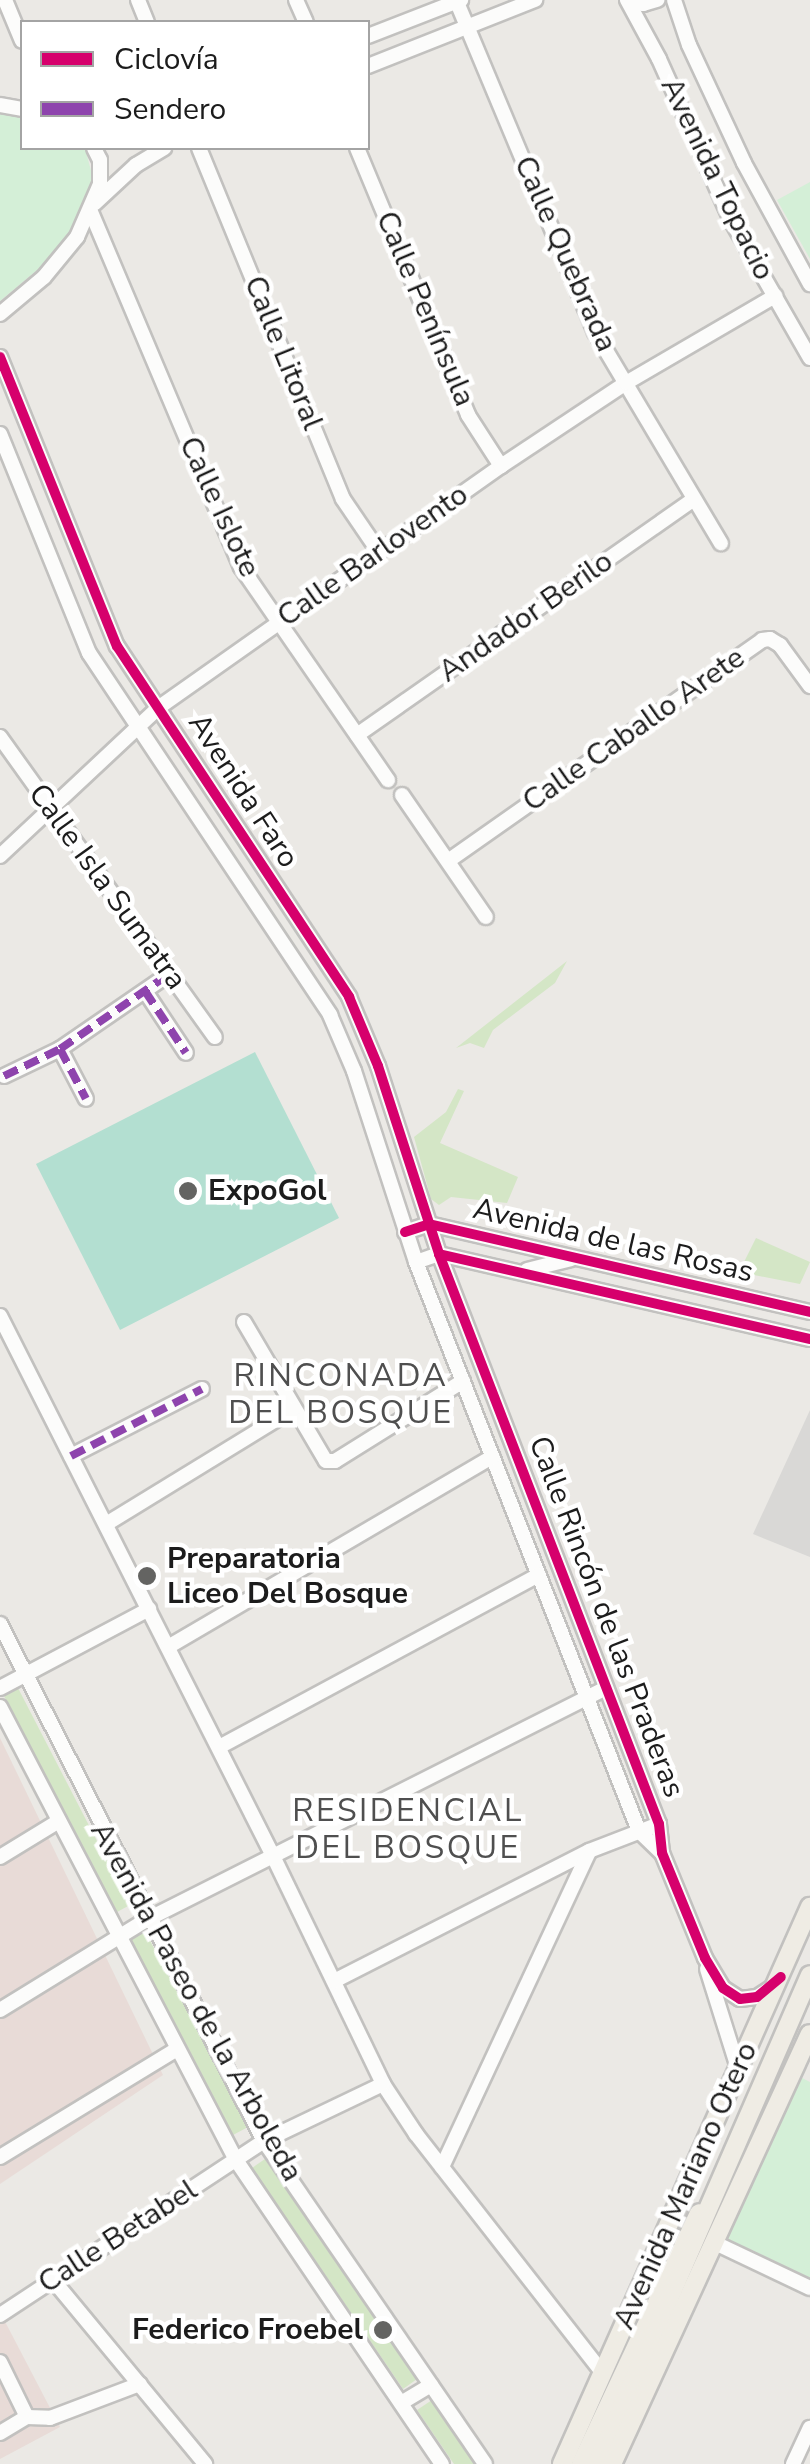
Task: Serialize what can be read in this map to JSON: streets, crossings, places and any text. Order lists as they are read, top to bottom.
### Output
{
  "streets": {
    "main road": ["Avenida Mariano Otero"],
    "street": [
      "Avenida Topacio",
      "Calle Quebrada",
      "Calle Península",
      "Calle Litoral",
      "Calle Islote",
      "Calle Barlovento",
      "Andador Berilo",
      "Calle Caballo Arete",
      "Avenida Faro",
      "Calle Isla Sumatra",
      "Avenida de las Rosas",
      "Calle Rincón de las Praderas",
      "Avenida Paseo de la Arboleda",
      "Calle Betabel"
    ]
  },
  "crossings": [
    ["Avenida Topacio", "Calle Barlovento"],
    ["Calle Quebrada", "Calle Barlovento"],
    ["Calle Quebrada", "Andador Berilo"],
    ["Calle Península", "Calle Barlovento"],
    ["Calle Litoral", "Calle Barlovento"],
    ["Calle Islote", "Calle Barlovento"],
    ["Calle Islote", "Andador Berilo"],
    ["Calle Barlovento", "Avenida Faro"],
    ["Calle Barlovento", "Calle Isla Sumatra"],
    ["Avenida Faro", "Avenida de las Rosas"],
    ["Avenida Faro", "Calle Rincón de las Praderas"],
    ["Avenida de las Rosas", "Calle Rincón de las Praderas"],
    ["Calle Rincón de las Praderas", "Avenida Mariano Otero"],
    ["Avenida Paseo de la Arboleda", "Calle Betabel"]
  ],
  "districts": ["RINCONADA DEL BOSQUE", "RESIDENCIAL DEL BOSQUE"],
  "places": ["ExpoGol", "Preparatoria Liceo Del Bosque", "Federico Froebel"],
  "legend": ["Ciclovía", "Sendero"]
}
